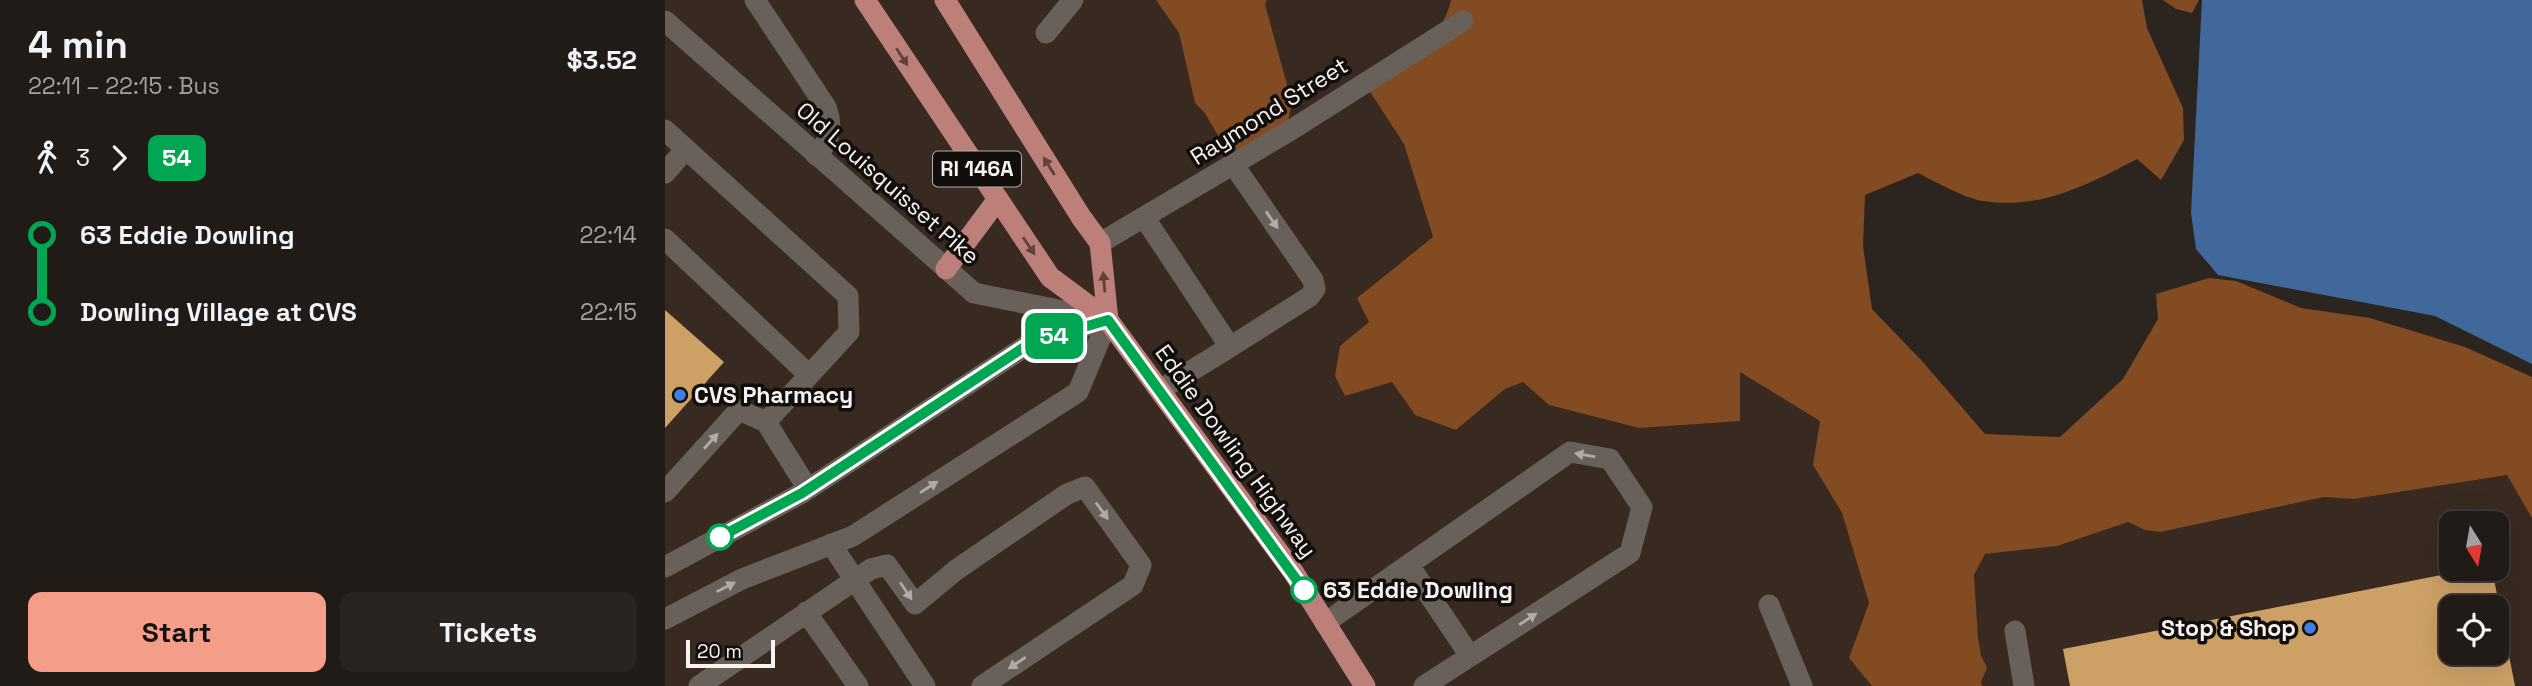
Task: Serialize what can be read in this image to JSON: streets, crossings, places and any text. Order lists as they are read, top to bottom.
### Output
{
  "streets": {
    "main road": ["RI 146A", "Eddie Dowling Highway"],
    "street": ["Raymond Street", "Old Louisquisset Pike"]
  },
  "crossings": [
    ["Raymond Street", "RI 146A"],
    ["RI 146A", "Old Louisquisset Pike"],
    ["RI 146A", "Eddie Dowling Highway"],
    ["Old Louisquisset Pike", "Eddie Dowling Highway"]
  ],
  "places": ["CVS Pharmacy", "63 Eddie Dowling", "Stop & Shop"],
  "lines": ["bus line 54"],
  "scale_bar": "20 m",
  "north": "bottom",
  "page": {
    "heading": ["4 min", "22:11 – 22:15 · Bus", "$3.52"],
    "on_map": "54",
    "legs": ["3", "54"],
    "list": [
      {
        "name": "63 Eddie Dowling",
        "value": "22:14"
      },
      {
        "name": "Dowling Village at CVS",
        "value": "22:15"
      }
    ],
    "buttons": ["Start", "Tickets"],
    "scale": "20 m"
  }
}
